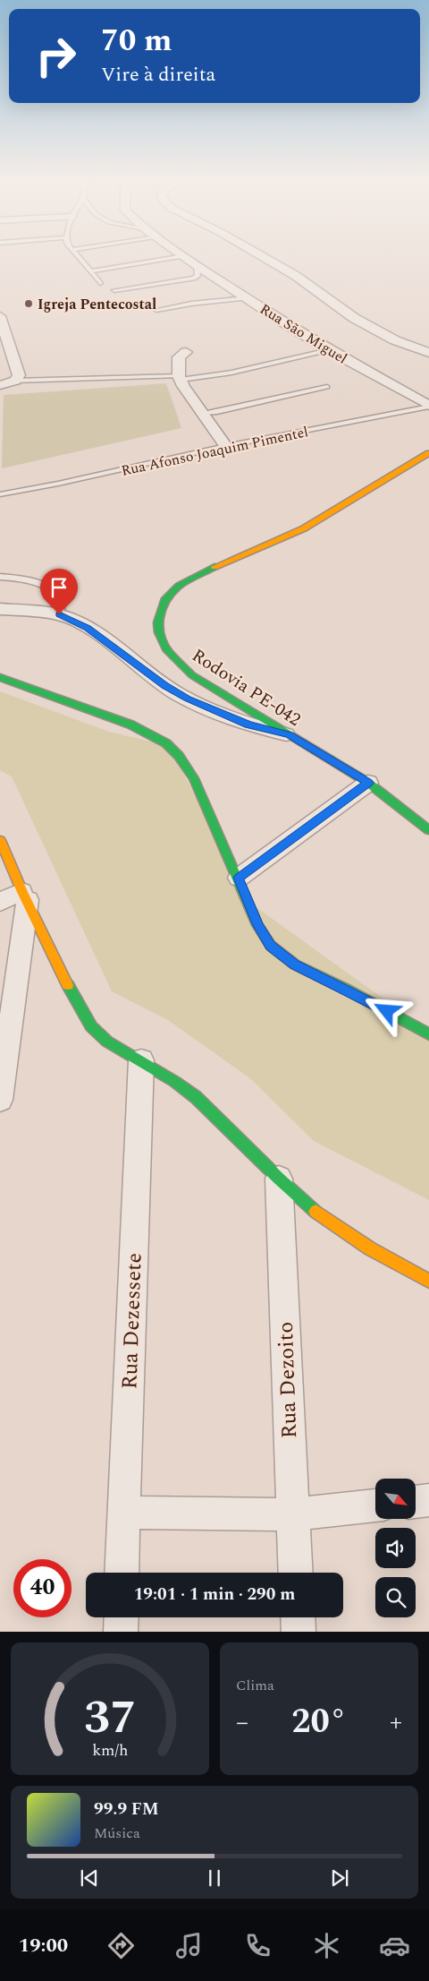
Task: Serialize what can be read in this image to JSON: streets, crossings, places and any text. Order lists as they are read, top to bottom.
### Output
{
  "streets": {
    "street": [
      "Rua São Miguel",
      "Rodovia PE-042",
      "Rua Dezessete",
      "Rua Dezoito"
    ],
    "lane": ["Rua Afonso Joaquim Pimentel"]
  },
  "crossings": [
    ["Rua São Miguel", "Rua Afonso Joaquim Pimentel"]
  ],
  "places": ["Igreja Pentecostal"],
  "north": "bottom right",
  "page": {
    "turn": ["70 m", "Vire à direita"],
    "limit": "40",
    "trip": "19:01 · 1 min · 290 m",
    "tile": "Clima",
    "heat": ["−", "20°", "+"],
    "song": ["99.9 FM", "Música"],
    "tabs": "19:00",
    "gauge": ["37", "km/h"]
  }
}
